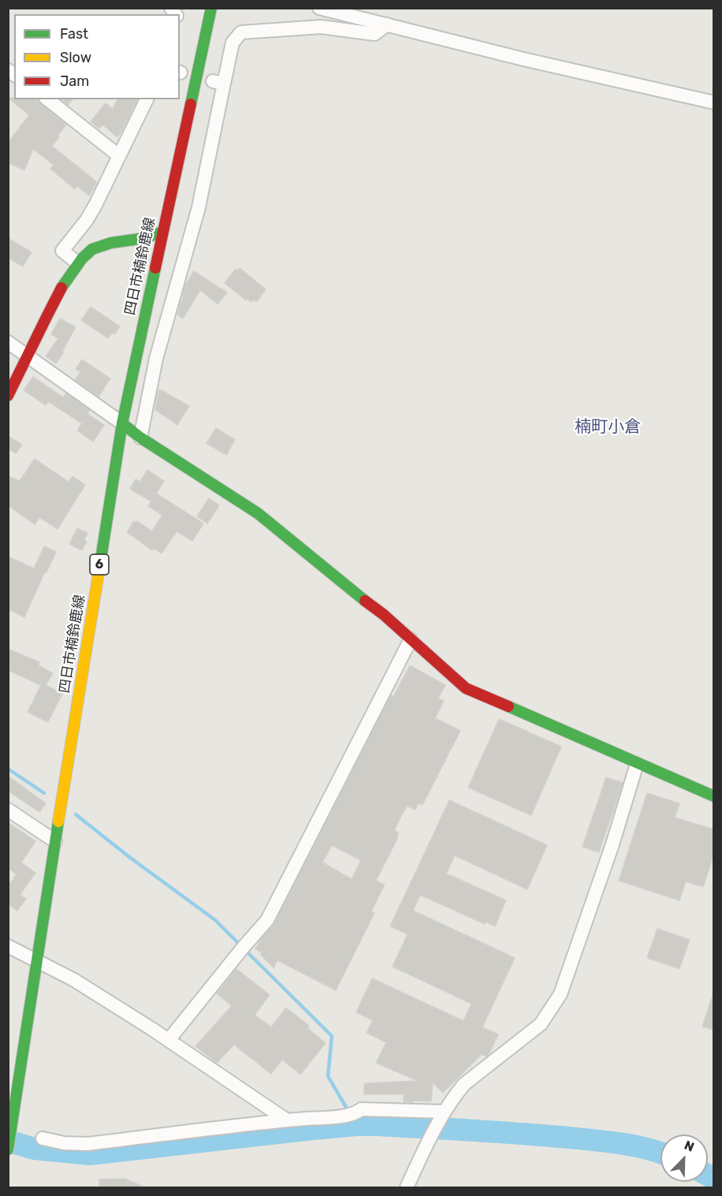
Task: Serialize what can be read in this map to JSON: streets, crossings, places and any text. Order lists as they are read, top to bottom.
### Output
{
  "streets": {
    "main road": ["四日市楠鈴鹿線", "6"]
  },
  "districts": ["楠町小倉"],
  "legend": ["Fast", "Slow", "Jam"],
  "north": "top right"
}
